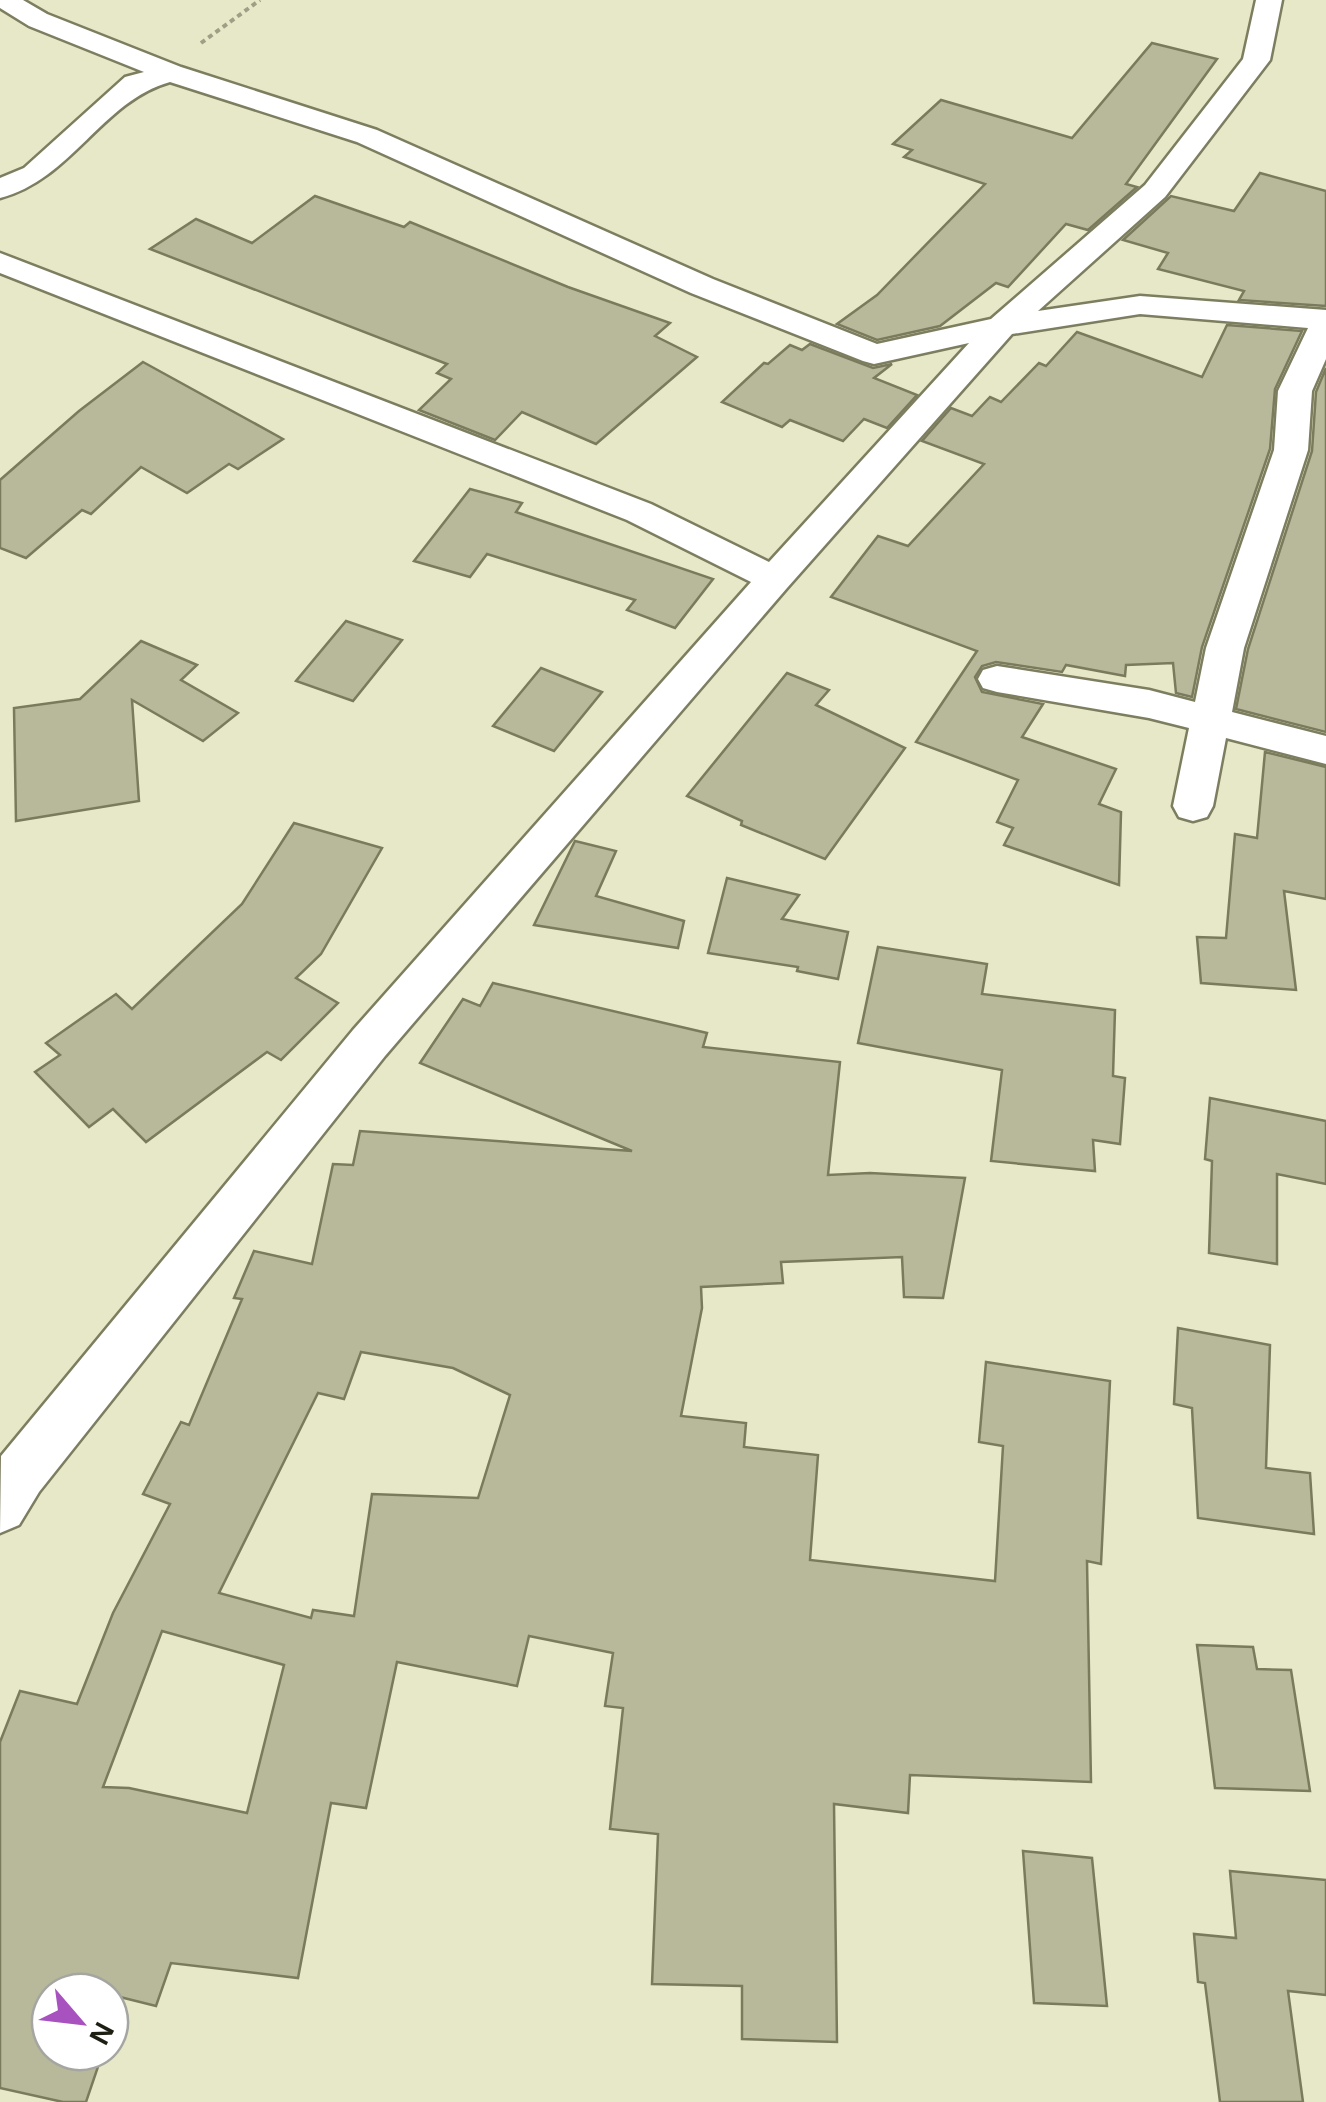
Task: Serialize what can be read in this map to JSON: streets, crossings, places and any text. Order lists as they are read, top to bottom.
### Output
{
  "north": "bottom right"
}
